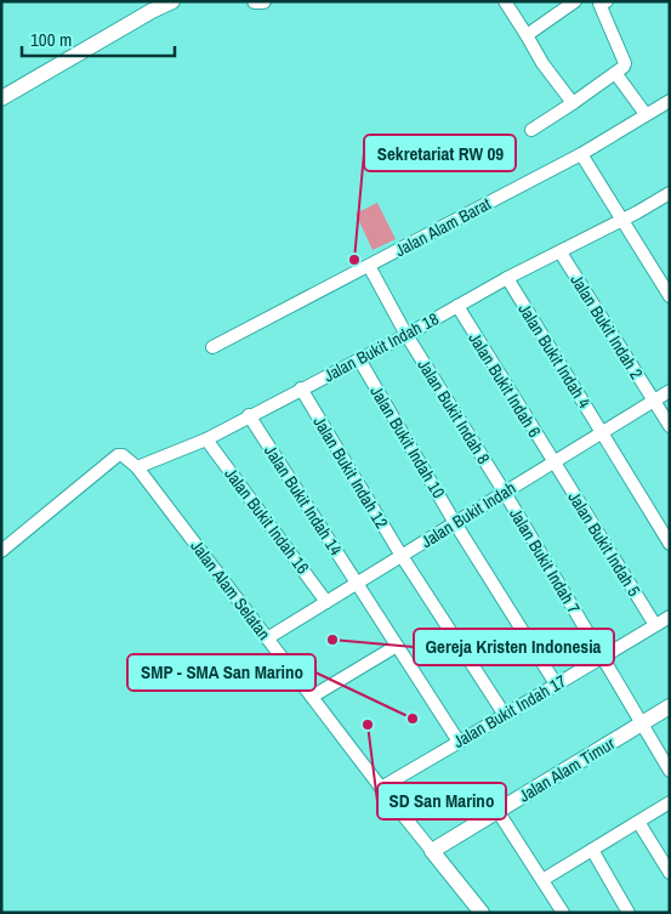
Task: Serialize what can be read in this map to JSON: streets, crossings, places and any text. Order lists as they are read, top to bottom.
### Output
{
  "streets": {
    "street": [
      "Jalan Alam Barat",
      "Jalan Bukit Indah 2",
      "Jalan Bukit Indah 18",
      "Jalan Bukit Indah 4",
      "Jalan Bukit Indah 6",
      "Jalan Bukit Indah 8",
      "Jalan Bukit Indah 10",
      "Jalan Bukit Indah 12",
      "Jalan Bukit Indah 14",
      "Jalan Bukit Indah",
      "Jalan Bukit Indah 16",
      "Jalan Bukit Indah 5",
      "Jalan Bukit Indah 7",
      "Jalan Alam Selatan",
      "Jalan Bukit Indah 17",
      "Jalan Alam Timur"
    ]
  },
  "crossings": [
    ["Jalan Alam Barat", "Jalan Bukit Indah 8"],
    ["Jalan Bukit Indah 2", "Jalan Bukit Indah 18"],
    ["Jalan Bukit Indah 2", "Jalan Bukit Indah"],
    ["Jalan Bukit Indah 18", "Jalan Bukit Indah 4"],
    ["Jalan Bukit Indah 18", "Jalan Bukit Indah 6"],
    ["Jalan Bukit Indah 18", "Jalan Bukit Indah 8"],
    ["Jalan Bukit Indah 18", "Jalan Bukit Indah 10"],
    ["Jalan Bukit Indah 18", "Jalan Bukit Indah 12"],
    ["Jalan Bukit Indah 18", "Jalan Bukit Indah 14"],
    ["Jalan Bukit Indah 18", "Jalan Bukit Indah 16"],
    ["Jalan Bukit Indah 18", "Jalan Alam Selatan"],
    ["Jalan Bukit Indah 4", "Jalan Bukit Indah"],
    ["Jalan Bukit Indah 6", "Jalan Bukit Indah"],
    ["Jalan Bukit Indah 6", "Jalan Bukit Indah 5"],
    ["Jalan Bukit Indah 8", "Jalan Bukit Indah"],
    ["Jalan Bukit Indah 8", "Jalan Bukit Indah 7"],
    ["Jalan Bukit Indah 10", "Jalan Bukit Indah"],
    ["Jalan Bukit Indah 10", "Jalan Bukit Indah 17"],
    ["Jalan Bukit Indah 12", "Jalan Bukit Indah"],
    ["Jalan Bukit Indah 12", "Jalan Bukit Indah 17"],
    ["Jalan Bukit Indah 14", "Jalan Bukit Indah"],
    ["Jalan Bukit Indah 14", "Jalan Bukit Indah 17"],
    ["Jalan Bukit Indah", "Jalan Bukit Indah 16"],
    ["Jalan Bukit Indah", "Jalan Bukit Indah 5"],
    ["Jalan Bukit Indah", "Jalan Bukit Indah 7"],
    ["Jalan Bukit Indah", "Jalan Alam Selatan"],
    ["Jalan Bukit Indah 5", "Jalan Bukit Indah 17"],
    ["Jalan Bukit Indah 7", "Jalan Bukit Indah 17"],
    ["Jalan Bukit Indah 7", "Jalan Alam Timur"],
    ["Jalan Alam Selatan", "Jalan Bukit Indah 17"],
    ["Jalan Alam Selatan", "Jalan Alam Timur"]
  ],
  "places": [
    "Sekretariat RW 09",
    "Gereja Kristen Indonesia",
    "SMP - SMA San Marino",
    "SD San Marino"
  ],
  "scale_bar": "100 m"
}
